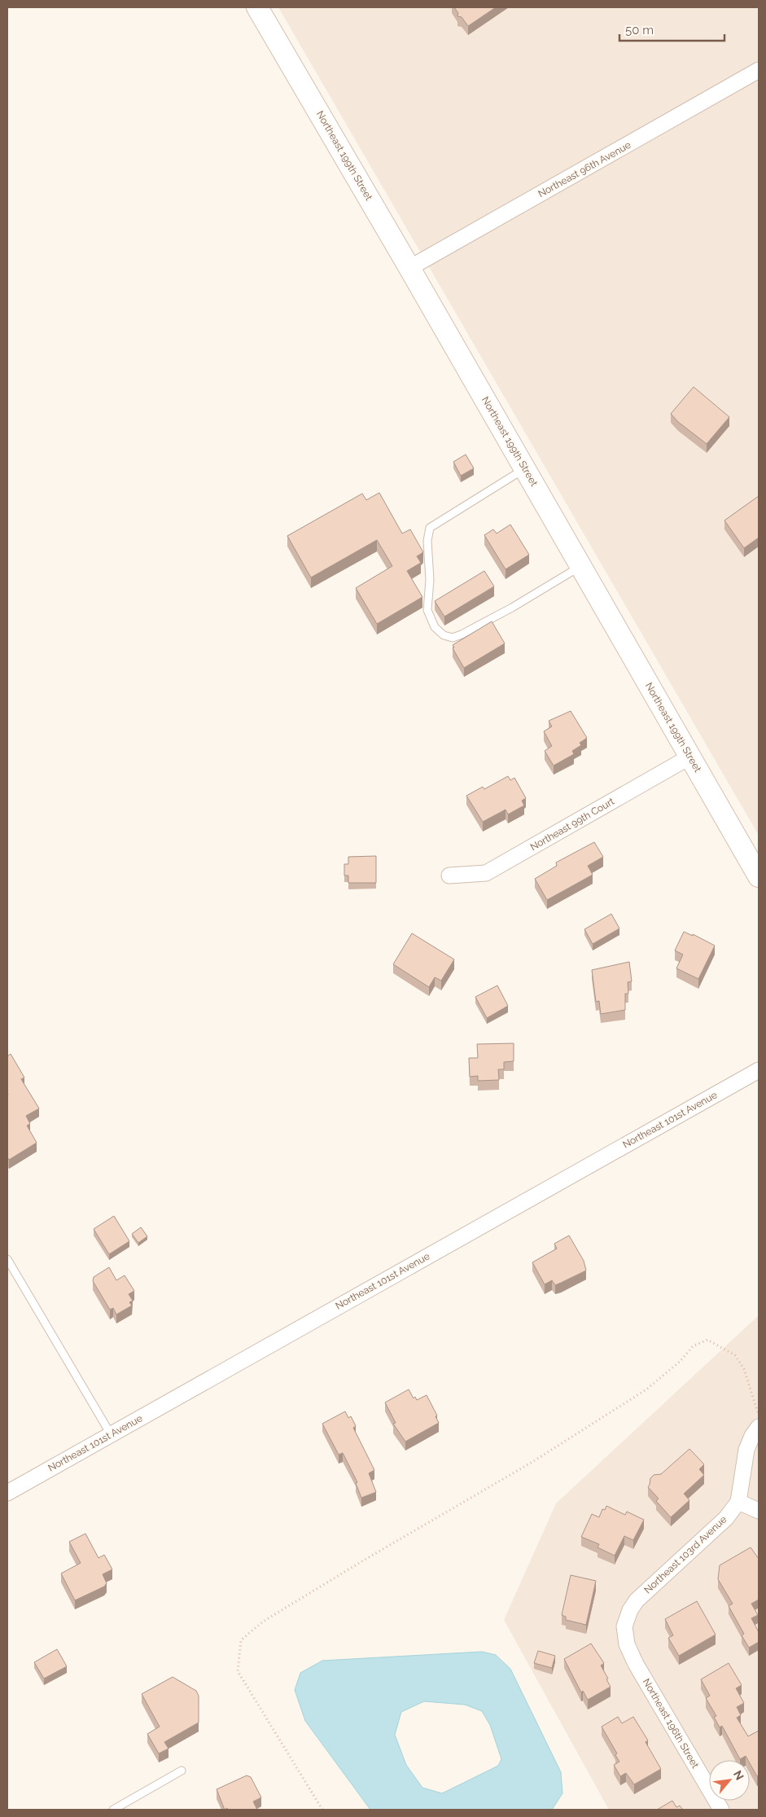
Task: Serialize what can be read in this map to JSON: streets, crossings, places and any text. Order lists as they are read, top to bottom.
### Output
{
  "streets": {
    "main road": ["Northeast 199th Street"],
    "street": [
      "Northeast 96th Avenue",
      "Northeast 99th Court",
      "Northeast 101st Avenue",
      "Northeast 103rd Avenue",
      "Northeast 196th Street"
    ]
  },
  "crossings": [
    ["Northeast 199th Street", "Northeast 96th Avenue"],
    ["Northeast 199th Street", "Northeast 99th Court"],
    ["Northeast 103rd Avenue", "Northeast 196th Street"]
  ],
  "scale_bar": "50 m",
  "north": "top right"
}
